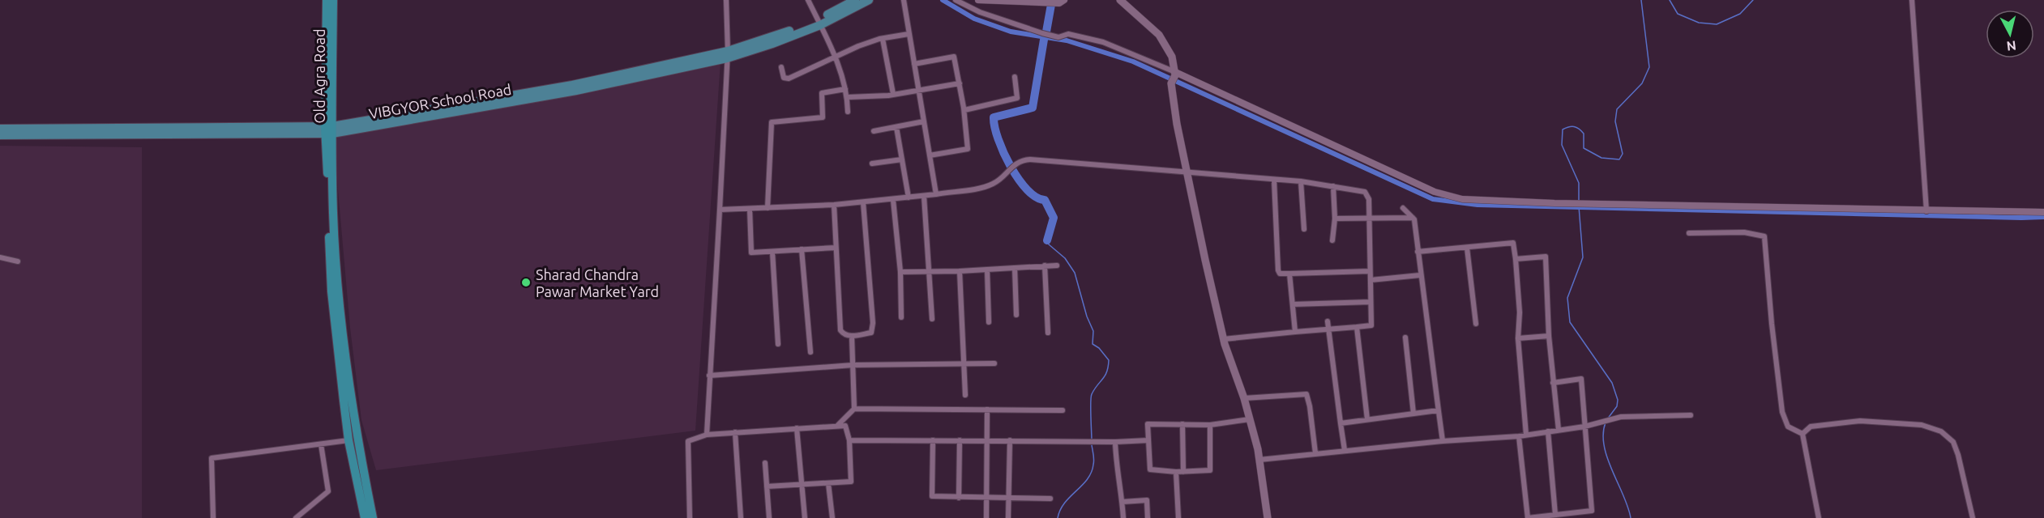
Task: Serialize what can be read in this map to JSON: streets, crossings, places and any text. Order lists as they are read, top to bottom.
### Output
{
  "streets": {
    "highway": ["Old Agra Road"],
    "main road": ["VIBGYOR School Road"]
  },
  "crossings": [
    ["Old Agra Road", "VIBGYOR School Road"]
  ],
  "places": ["Sharad Chandra Pawar Market Yard"],
  "north": "bottom"
}
